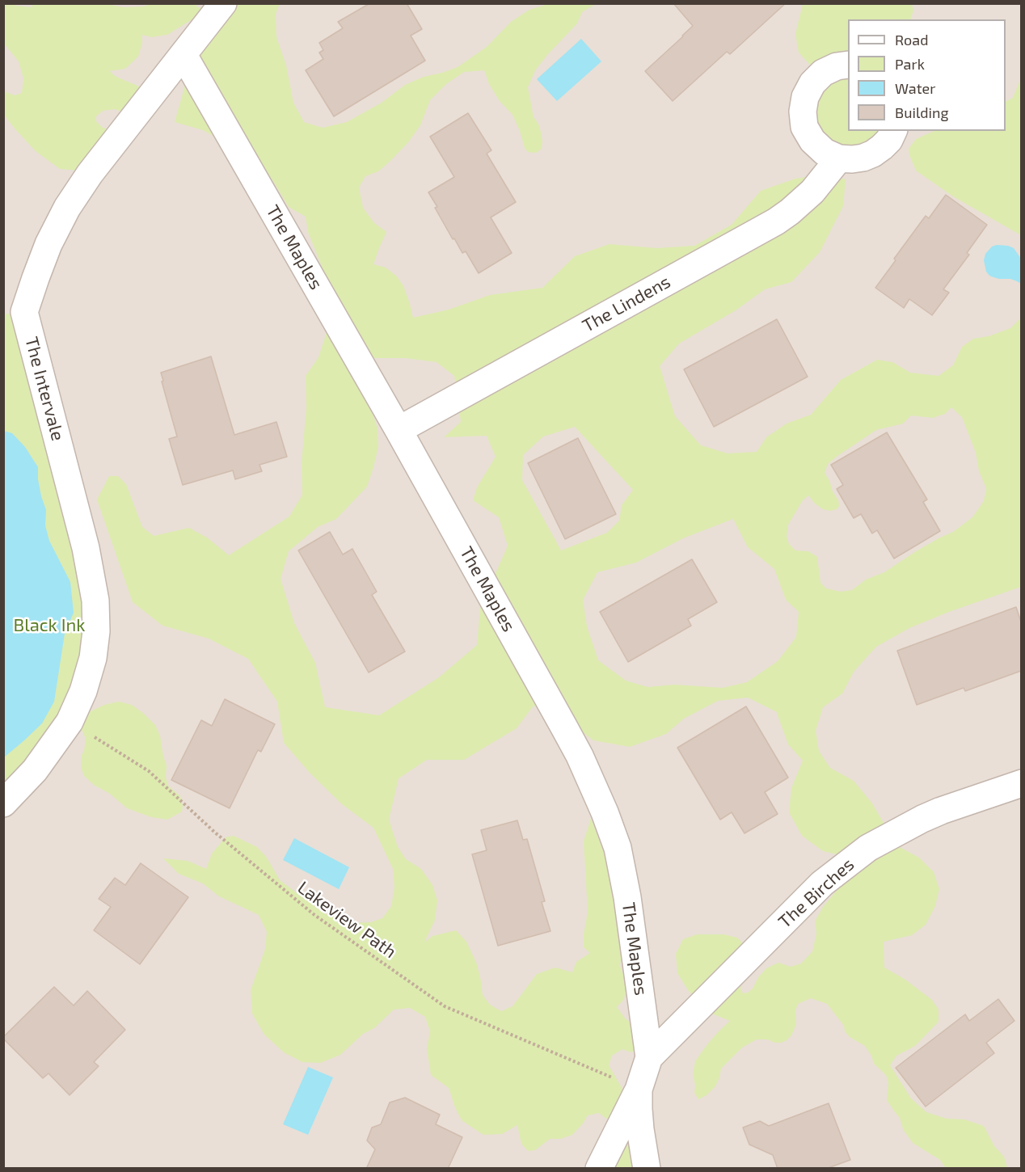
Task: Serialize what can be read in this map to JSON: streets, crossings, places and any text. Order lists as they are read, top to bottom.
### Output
{
  "streets": {
    "street": [
      "The Maples",
      "The Lindens",
      "The Intervale",
      "The Birches"
    ],
    "path": ["Lakeview Path"]
  },
  "crossings": [
    ["The Maples", "The Lindens"],
    ["The Maples", "The Intervale"],
    ["The Maples", "The Birches"],
    ["The Maples", "Lakeview Path"],
    ["The Intervale", "Lakeview Path"]
  ],
  "parks": ["Black Ink"],
  "legend": [
    "Road",
    "Park",
    "Water",
    "Building"
  ]
}
